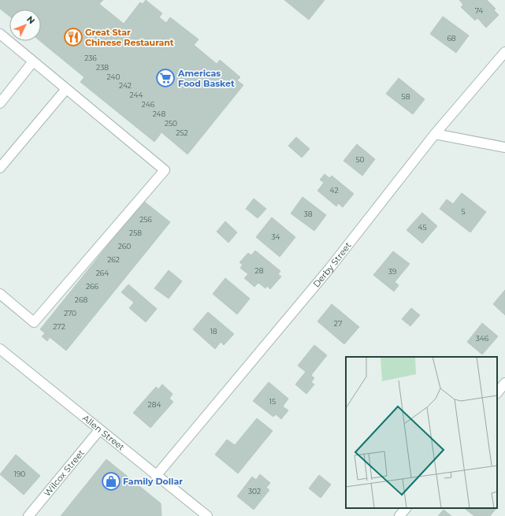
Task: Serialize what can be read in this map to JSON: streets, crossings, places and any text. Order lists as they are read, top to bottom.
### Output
{
  "streets": {
    "street": ["Derby Street", "Allen Street", "Wilcox Street"]
  },
  "crossings": [
    ["Derby Street", "Allen Street"],
    ["Allen Street", "Wilcox Street"]
  ],
  "places": {
    "restaurant": ["Great Star Chinese Restaurant"],
    "supermarket": ["Americas Food Basket"],
    "shop": ["Family Dollar"]
  },
  "house_numbers": [
    "74",
    "68",
    "236",
    "238",
    "240",
    "242",
    "244",
    "58",
    "246",
    "248",
    "250",
    "252",
    "50",
    "42",
    "5",
    "38",
    "256",
    "45",
    "258",
    "34",
    "260",
    "262",
    "28",
    "39",
    "264",
    "266",
    "268",
    "270",
    "27",
    "272",
    "18",
    "346",
    "15",
    "284",
    "190",
    "302"
  ],
  "north": "top right"
}
